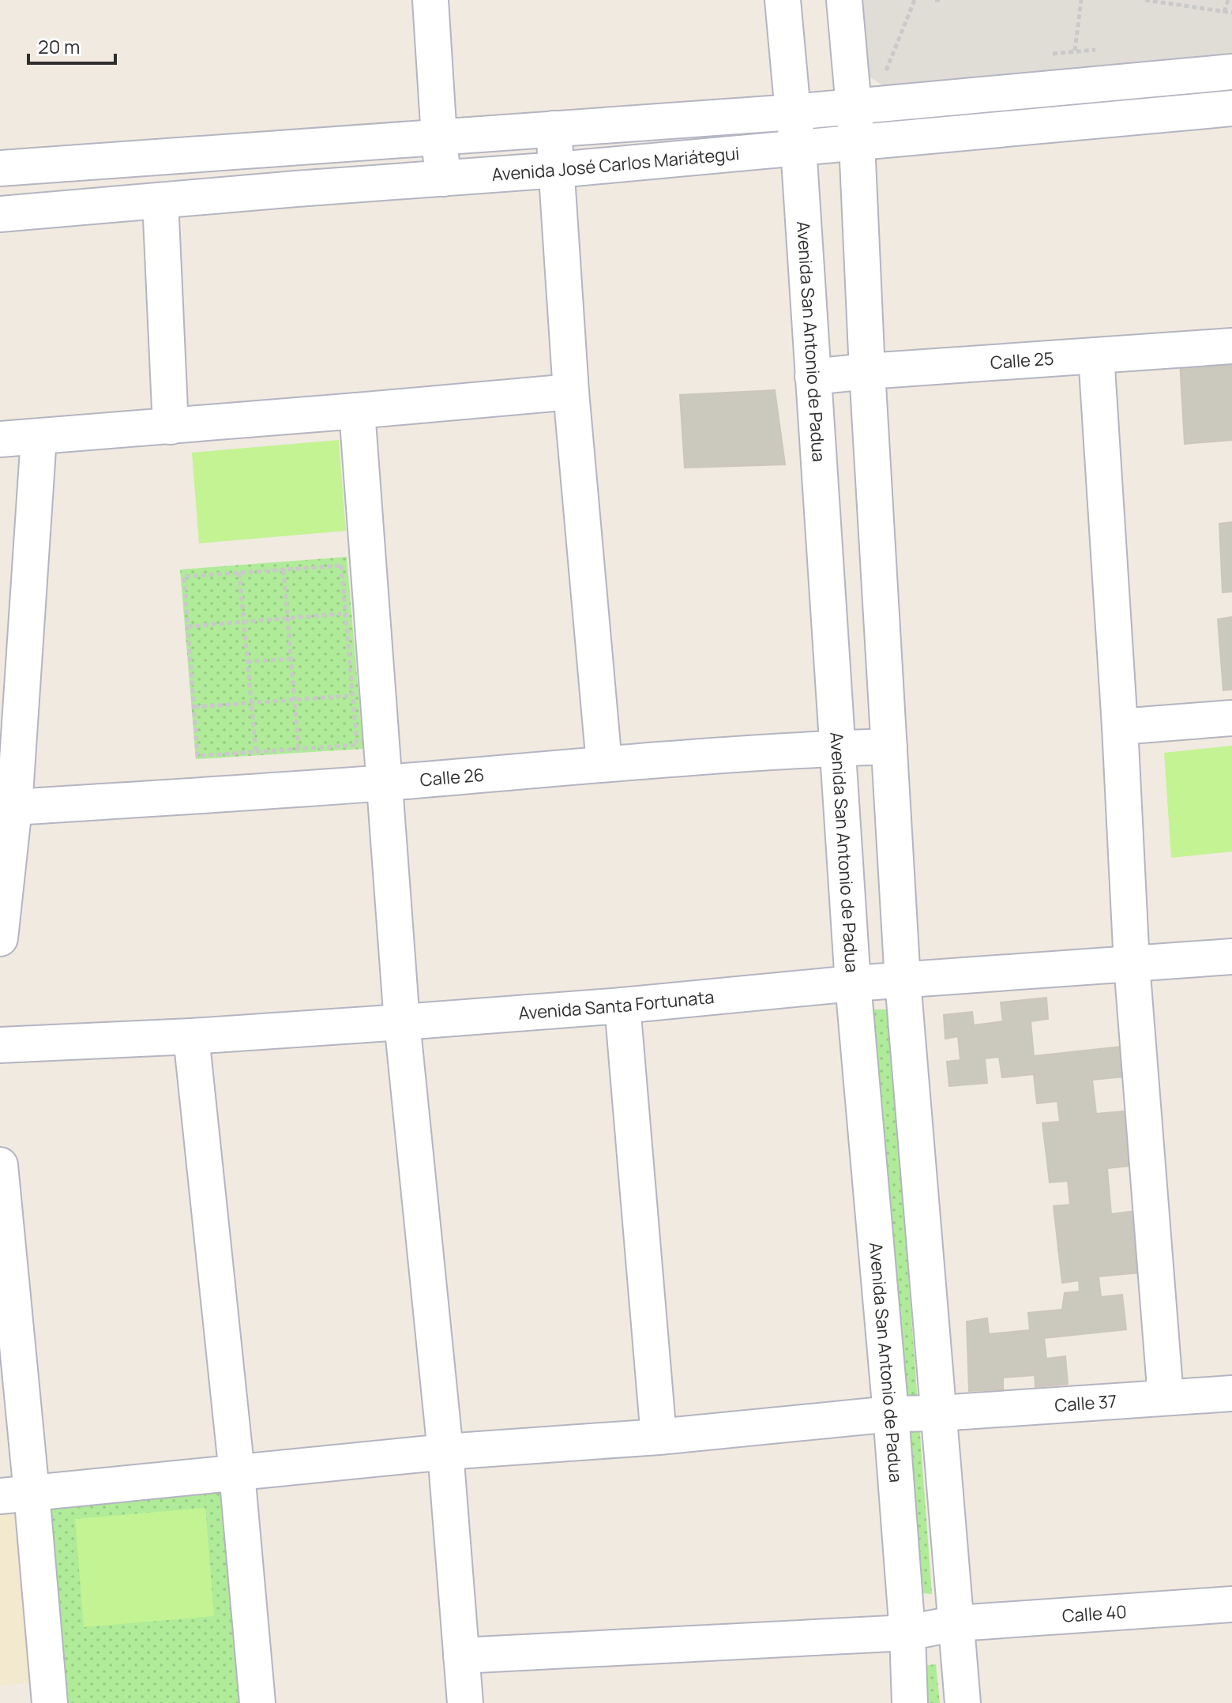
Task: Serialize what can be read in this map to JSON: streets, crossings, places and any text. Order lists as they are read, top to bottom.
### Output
{
  "streets": {
    "street": [
      "Avenida José Carlos Mariátegui",
      "Avenida San Antonio de Padua",
      "Calle 25",
      "Calle 26",
      "Avenida Santa Fortunata",
      "Calle 37",
      "Calle 40"
    ]
  },
  "crossings": [
    ["Avenida José Carlos Mariátegui", "Avenida San Antonio de Padua"],
    ["Avenida San Antonio de Padua", "Calle 25"],
    ["Avenida San Antonio de Padua", "Calle 26"],
    ["Avenida San Antonio de Padua", "Avenida Santa Fortunata"],
    ["Avenida San Antonio de Padua", "Calle 37"],
    ["Avenida San Antonio de Padua", "Calle 40"]
  ],
  "scale_bar": "20 m"
}
